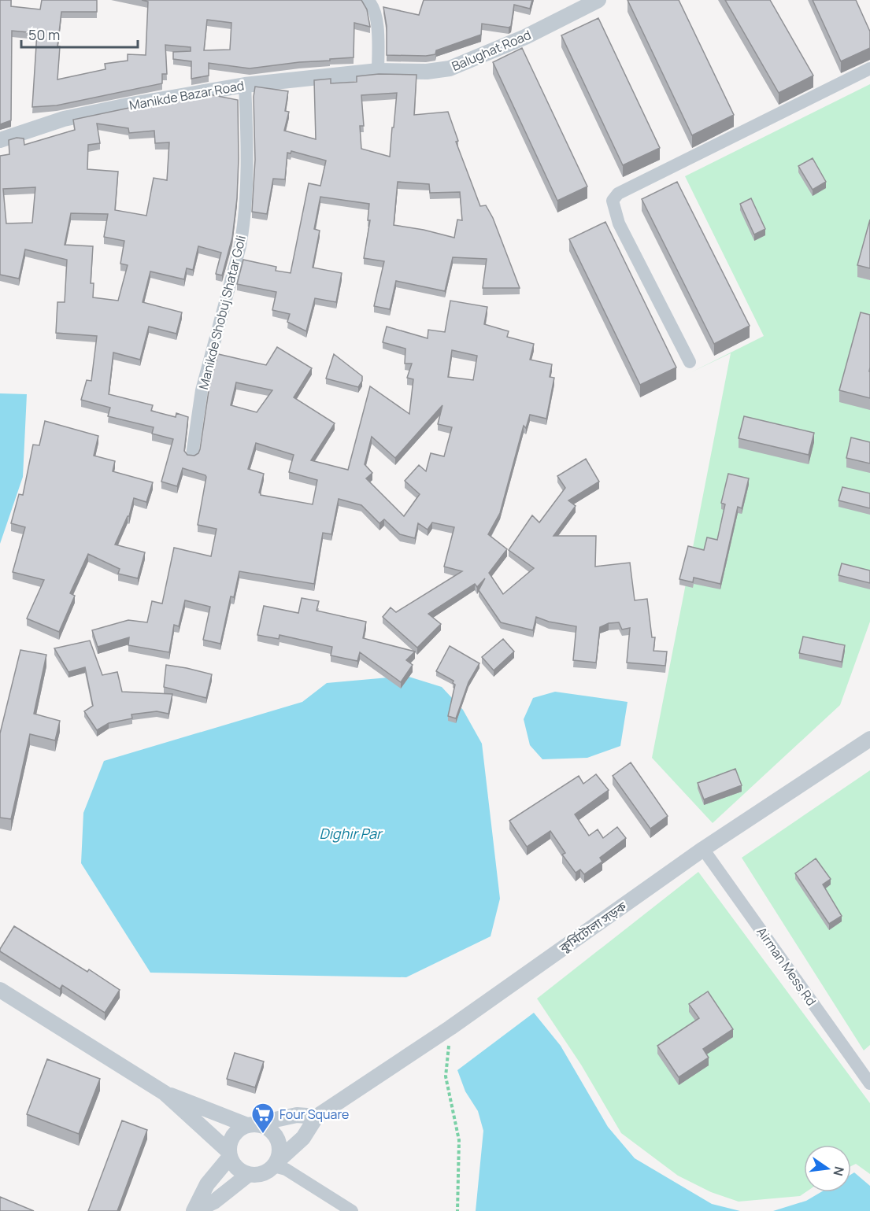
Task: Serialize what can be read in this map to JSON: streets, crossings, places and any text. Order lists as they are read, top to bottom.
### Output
{
  "streets": {
    "street": [
      "Balughat Road",
      "Manikde Bazar Road",
      "Manikde Shobuj Shatar Goli",
      "কুর্মিটোলা সড়ক",
      "Airman Mess Rd"
    ]
  },
  "crossings": [
    ["Balughat Road", "Manikde Bazar Road"],
    ["Manikde Bazar Road", "Manikde Shobuj Shatar Goli"],
    ["কুর্মিটোলা সড়ক", "Airman Mess Rd"]
  ],
  "water": ["Dighir Par"],
  "places": {
    "supermarket": ["Four Square"]
  },
  "scale_bar": "50 m",
  "north": "right"
}
